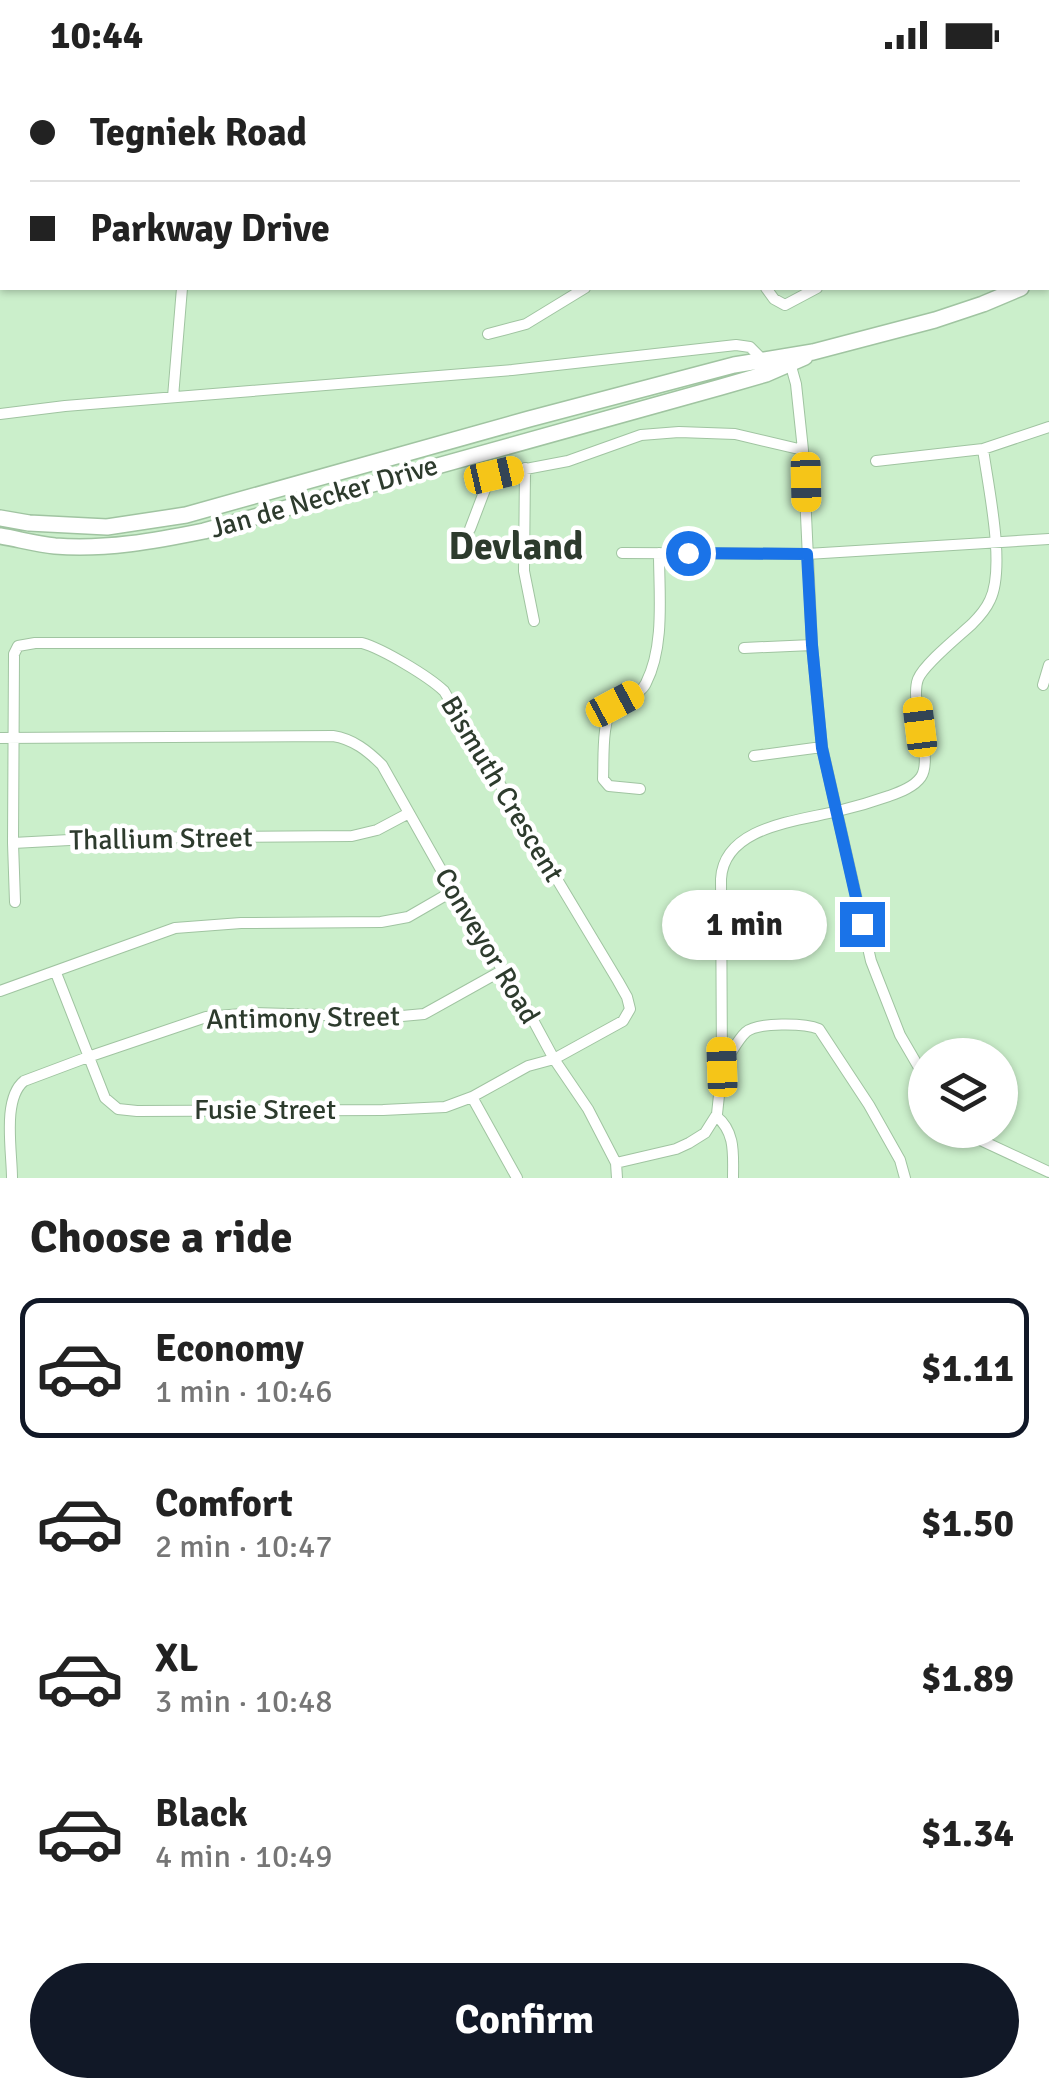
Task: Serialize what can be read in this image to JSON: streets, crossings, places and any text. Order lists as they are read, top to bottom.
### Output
{
  "streets": {
    "main road": ["Jan de Necker Drive"],
    "street": [
      "Bismuth Crescent",
      "Thallium Street",
      "Conveyor Road",
      "Antimony Street",
      "Fusie Street"
    ]
  },
  "crossings": [
    ["Bismuth Crescent", "Conveyor Road"],
    ["Bismuth Crescent", "Fusie Street"],
    ["Thallium Street", "Conveyor Road"],
    ["Conveyor Road", "Antimony Street"],
    ["Conveyor Road", "Fusie Street"],
    ["Antimony Street", "Fusie Street"]
  ],
  "districts": ["Devland"],
  "page": {
    "status": "10:44",
    "banner": ["Tegniek Road", "Parkway Drive"],
    "bubble": "1 min",
    "heading": "Choose a ride",
    "list": [
      {
        "name": "Economy",
        "note": "1 min · 10:46",
        "value": "$1.11"
      },
      {
        "name": "Comfort",
        "note": "2 min · 10:47",
        "value": "$1.50"
      },
      {
        "name": "XL",
        "note": "3 min · 10:48",
        "value": "$1.89"
      },
      {
        "name": "Black",
        "note": "4 min · 10:49",
        "value": "$1.34"
      }
    ],
    "buttons": "Confirm"
  }
}
